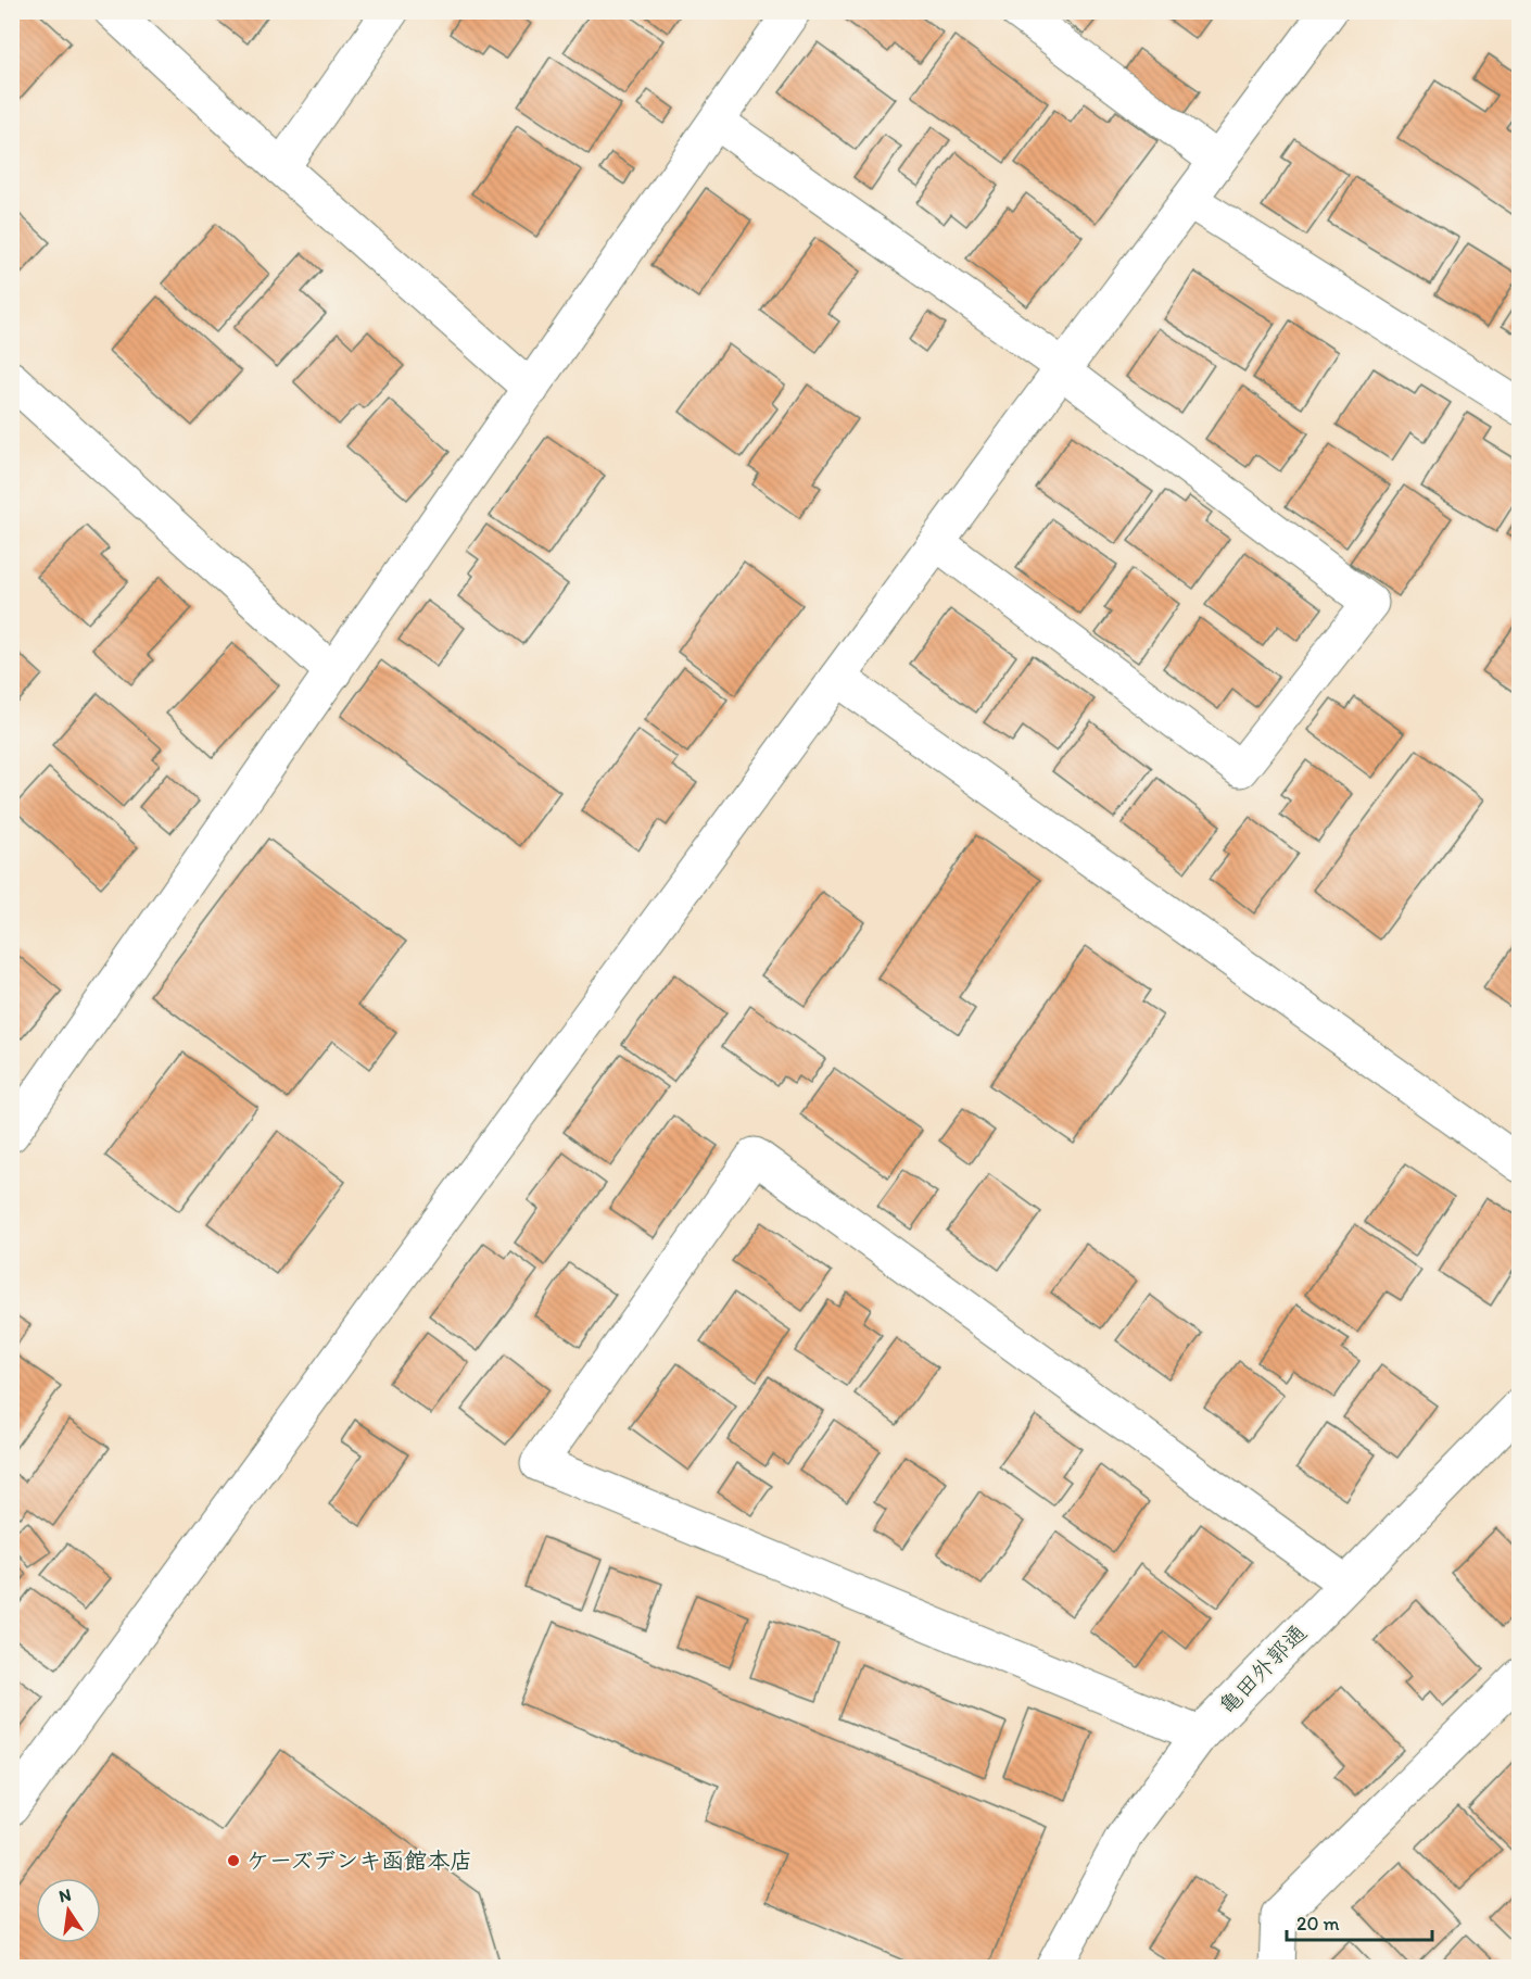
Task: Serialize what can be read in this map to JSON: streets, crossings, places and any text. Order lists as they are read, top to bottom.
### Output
{
  "streets": {
    "street": ["亀田外郭通"]
  },
  "places": ["ケーズデンキ函館本店"],
  "scale_bar": "20 m",
  "north": "top"
}
